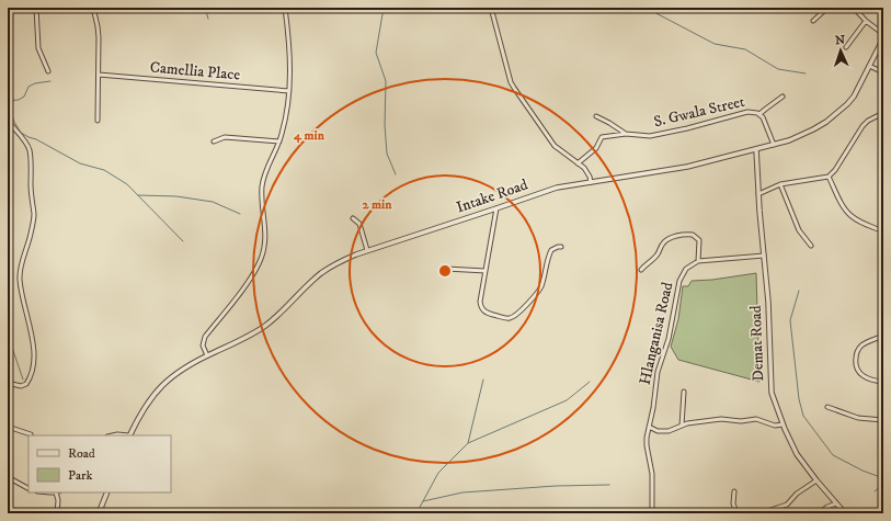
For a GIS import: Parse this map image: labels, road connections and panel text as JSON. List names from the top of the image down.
{
  "streets": {
    "street": [
      "Camellia Place",
      "S. Gwala Street",
      "Intake Road",
      "Hlanganisa Road",
      "Demat Road"
    ]
  },
  "crossings": [
    ["S. Gwala Street", "Intake Road"],
    ["Intake Road", "Demat Road"]
  ],
  "legend": ["Road", "Park"],
  "north": "top",
  "rings": ["4 min", "2 min"]
}
